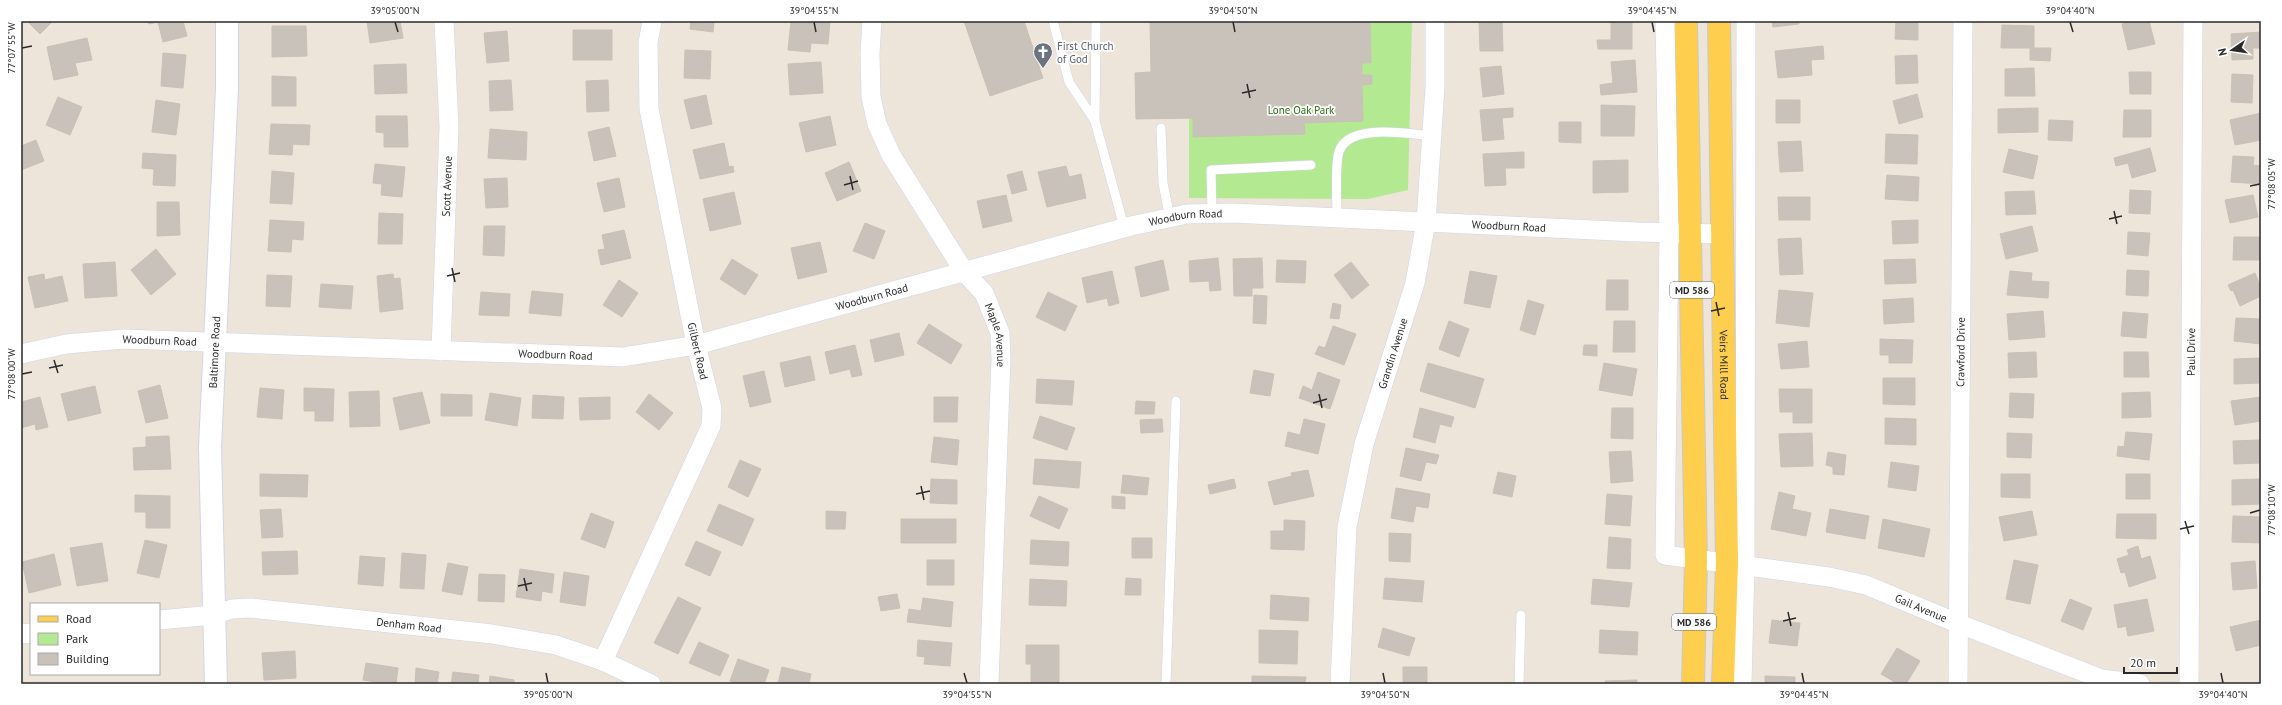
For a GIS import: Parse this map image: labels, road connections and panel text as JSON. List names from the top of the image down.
{
  "streets": {
    "main road": ["MD 586", "Veirs Mill Road"],
    "street": [
      "Scott Avenue",
      "Woodburn Road",
      "Maple Avenue",
      "Gilbert Road",
      "Baltimore Road",
      "Paul Drive",
      "Grandin Avenue",
      "Crawford Drive",
      "Gail Avenue",
      "Denham Road"
    ]
  },
  "crossings": [
    ["Scott Avenue", "Woodburn Road"],
    ["Woodburn Road", "MD 586"],
    ["Woodburn Road", "Maple Avenue"],
    ["Woodburn Road", "Gilbert Road"],
    ["Woodburn Road", "Baltimore Road"],
    ["Woodburn Road", "Grandin Avenue"],
    ["Woodburn Road", "Veirs Mill Road"],
    ["MD 586", "Gail Avenue"],
    ["Gilbert Road", "Denham Road"],
    ["Baltimore Road", "Denham Road"],
    ["Crawford Drive", "Gail Avenue"],
    ["Veirs Mill Road", "Gail Avenue"]
  ],
  "parks": ["Lone Oak Park"],
  "places": {
    "church": ["First Church of God"]
  },
  "legend": ["Road", "Park", "Building"],
  "scale_bar": "20 m",
  "north": "left",
  "coordinates": [
    "39°05'00\"N",
    "39°04'55\"N",
    "39°04'50\"N",
    "39°04'45\"N",
    "39°04'40\"N",
    "77°07'55\"W",
    "77°08'05\"W",
    "77°08'00\"W",
    "77°08'10\"W"
  ]
}
